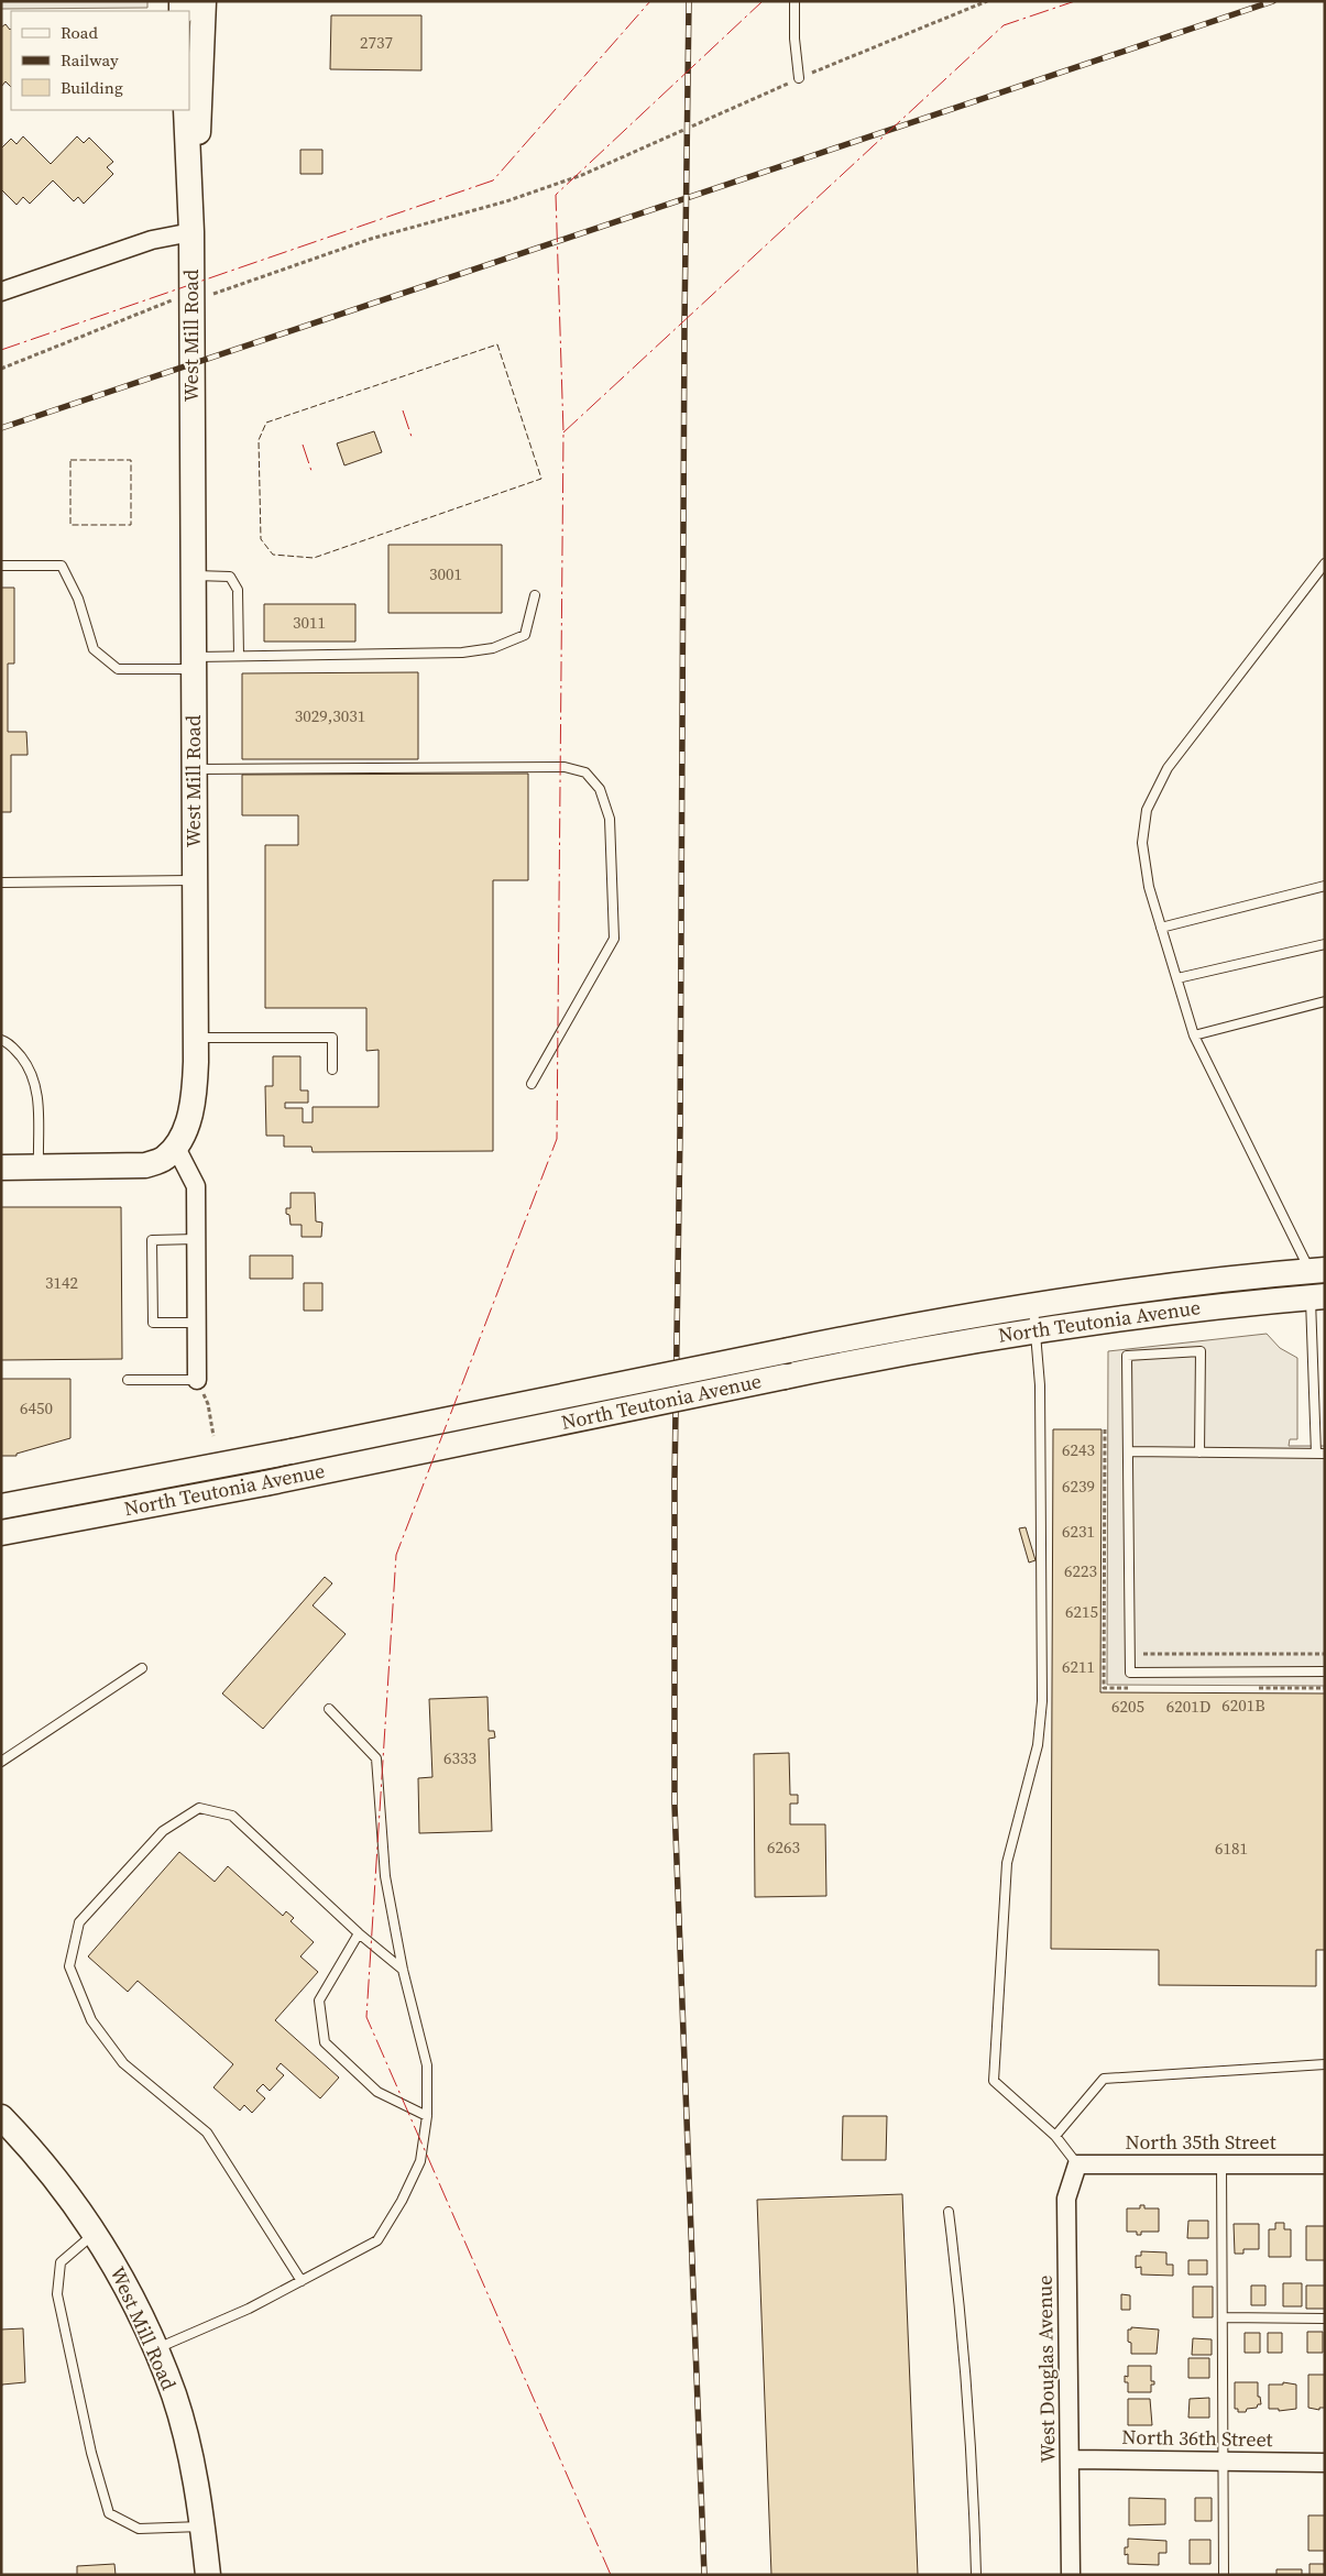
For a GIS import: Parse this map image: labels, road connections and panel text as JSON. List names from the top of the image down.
{
  "streets": {
    "main road": ["West Mill Road", "North Teutonia Avenue"],
    "street": ["North 35th Street", "West Douglas Avenue", "North 36th Street"]
  },
  "crossings": [
    ["North 35th Street", "West Douglas Avenue"],
    ["West Douglas Avenue", "North 36th Street"]
  ],
  "house_numbers": [
    "2737",
    "3001",
    "3011",
    "3029,3031",
    "3142",
    "6450",
    "6243",
    "6239",
    "6231",
    "6223",
    "6215",
    "6211",
    "6201B",
    "6205",
    "6201D",
    "6333",
    "6263",
    "6181"
  ],
  "legend": ["Road", "Railway", "Building"]
}
